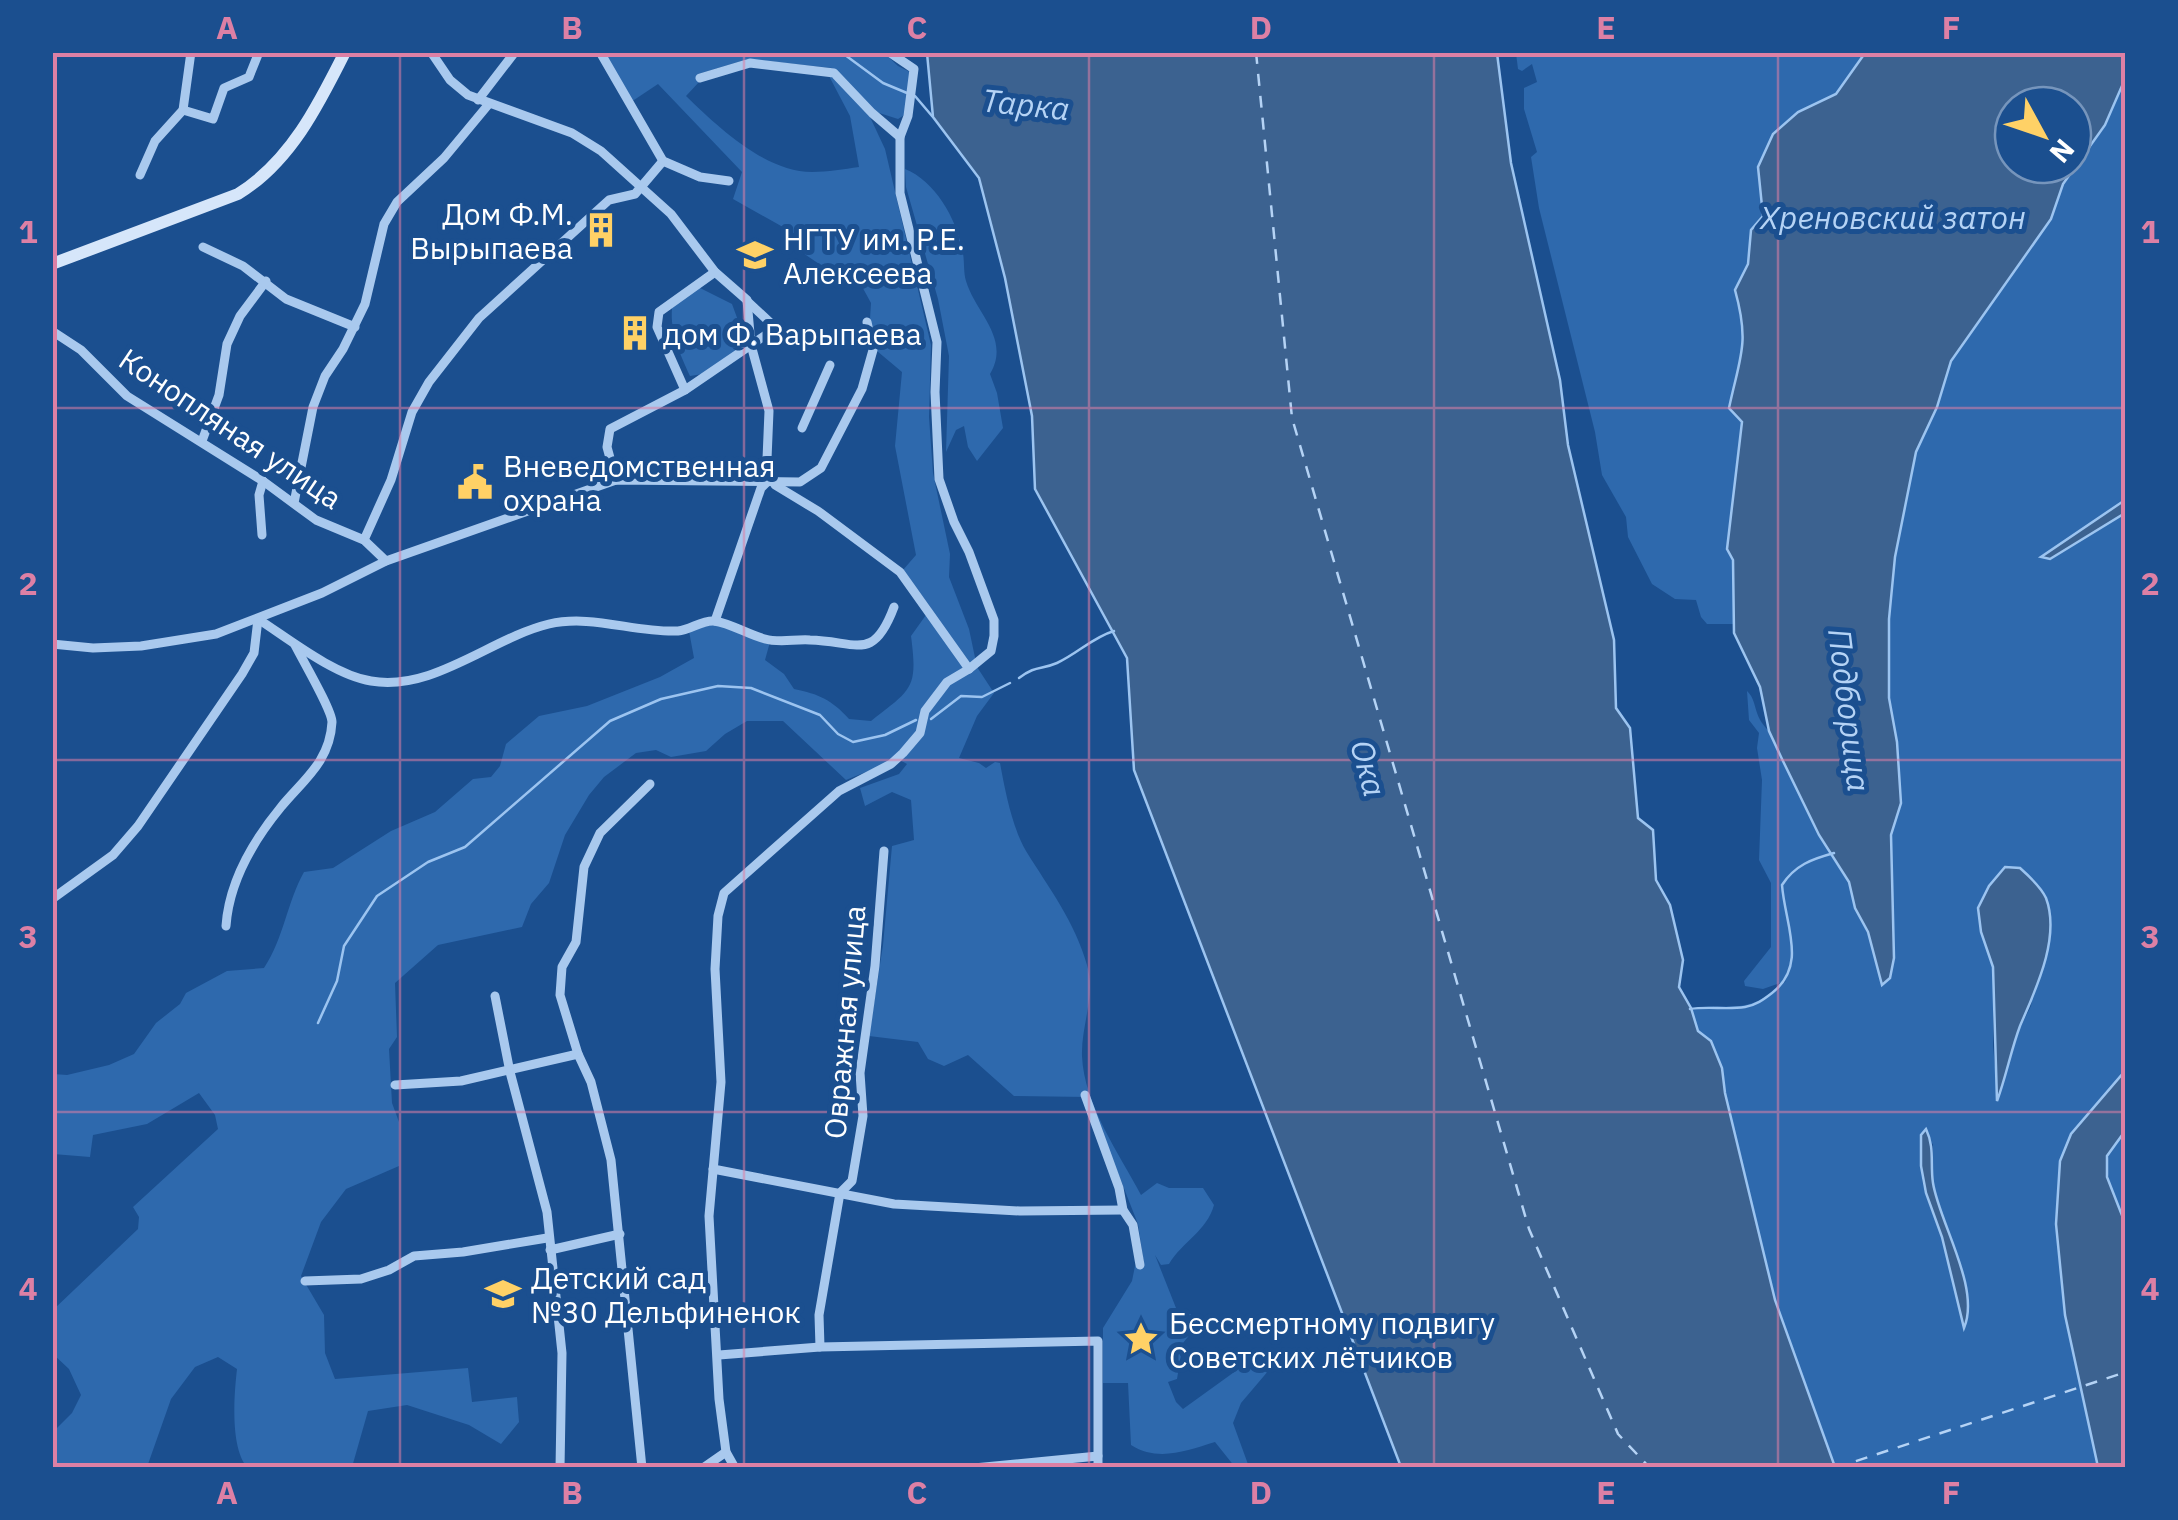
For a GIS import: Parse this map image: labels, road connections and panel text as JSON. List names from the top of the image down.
{
  "streets": {
    "street": ["Конопляная улица", "Овражная улица"]
  },
  "water": [
    "Тарка",
    "Хреновский затон",
    "Подборица",
    "Ока"
  ],
  "places": {
    "building": ["Дом Ф.М. Вырыпаева", "дом Ф. Варыпаева"],
    "school or university": ["НГТУ им. Р.Е. Алексеева", "Детский сад №30 Дельфиненок"],
    "public building": ["Вневедомственная охрана"],
    "place": ["Бессмертному подвигу Советских лётчиков"]
  },
  "north": "bottom right",
  "grid": {
    "columns": [
      "A",
      "B",
      "C",
      "D",
      "E",
      "F"
    ],
    "rows": [
      "1",
      "2",
      "3",
      "4"
    ]
  }
}
